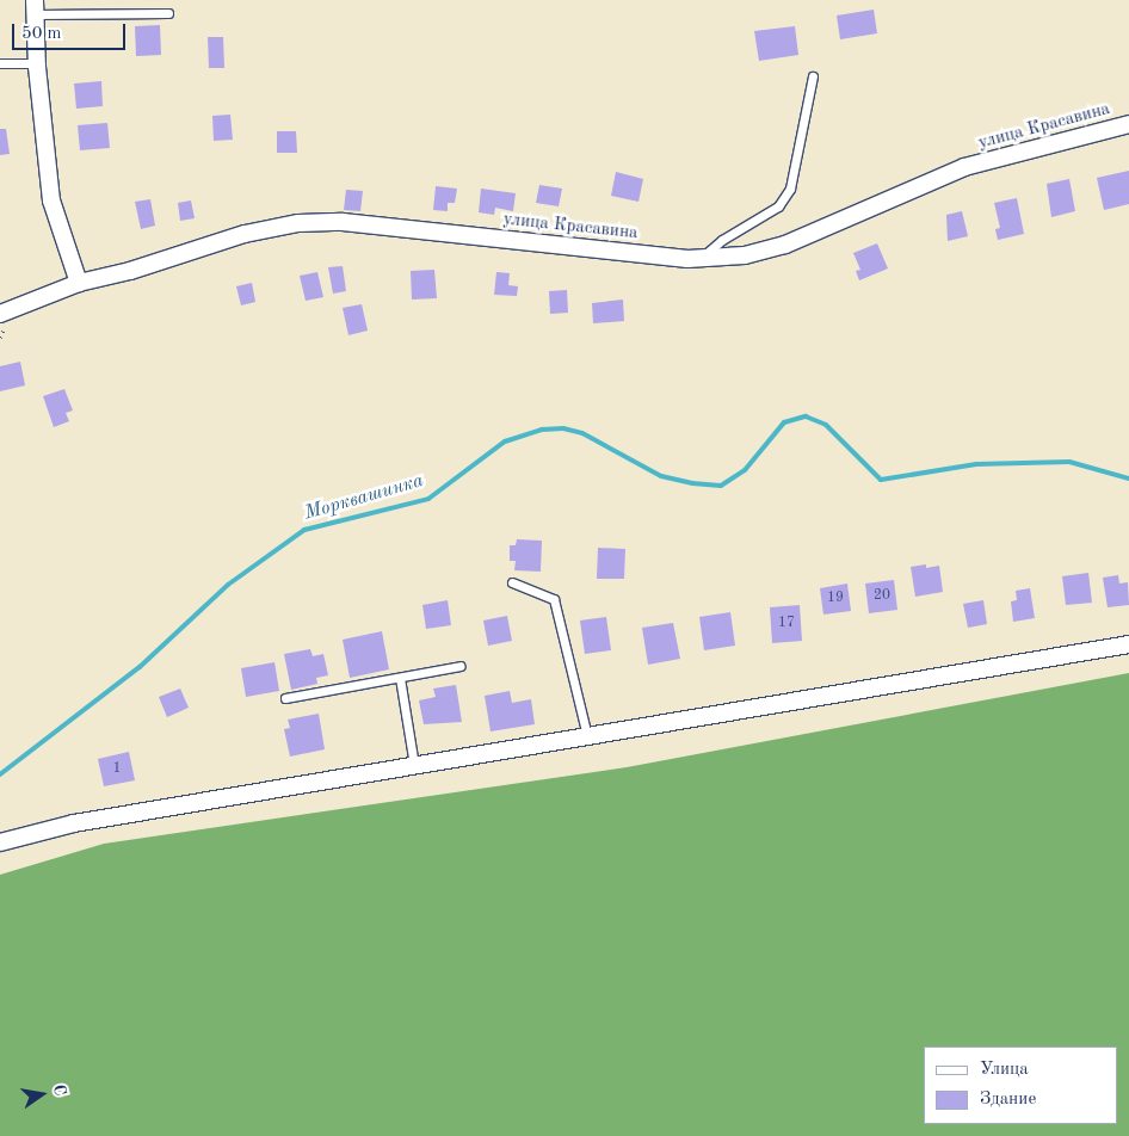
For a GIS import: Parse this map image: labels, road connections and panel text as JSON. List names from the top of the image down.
{
  "streets": {
    "street": ["улица Красавина"]
  },
  "water": ["Морквашинка"],
  "house_numbers": [
    "20",
    "19",
    "17",
    "1"
  ],
  "legend": ["Улица", "Здание"],
  "scale_bar": "50 m",
  "north": "right"
}
